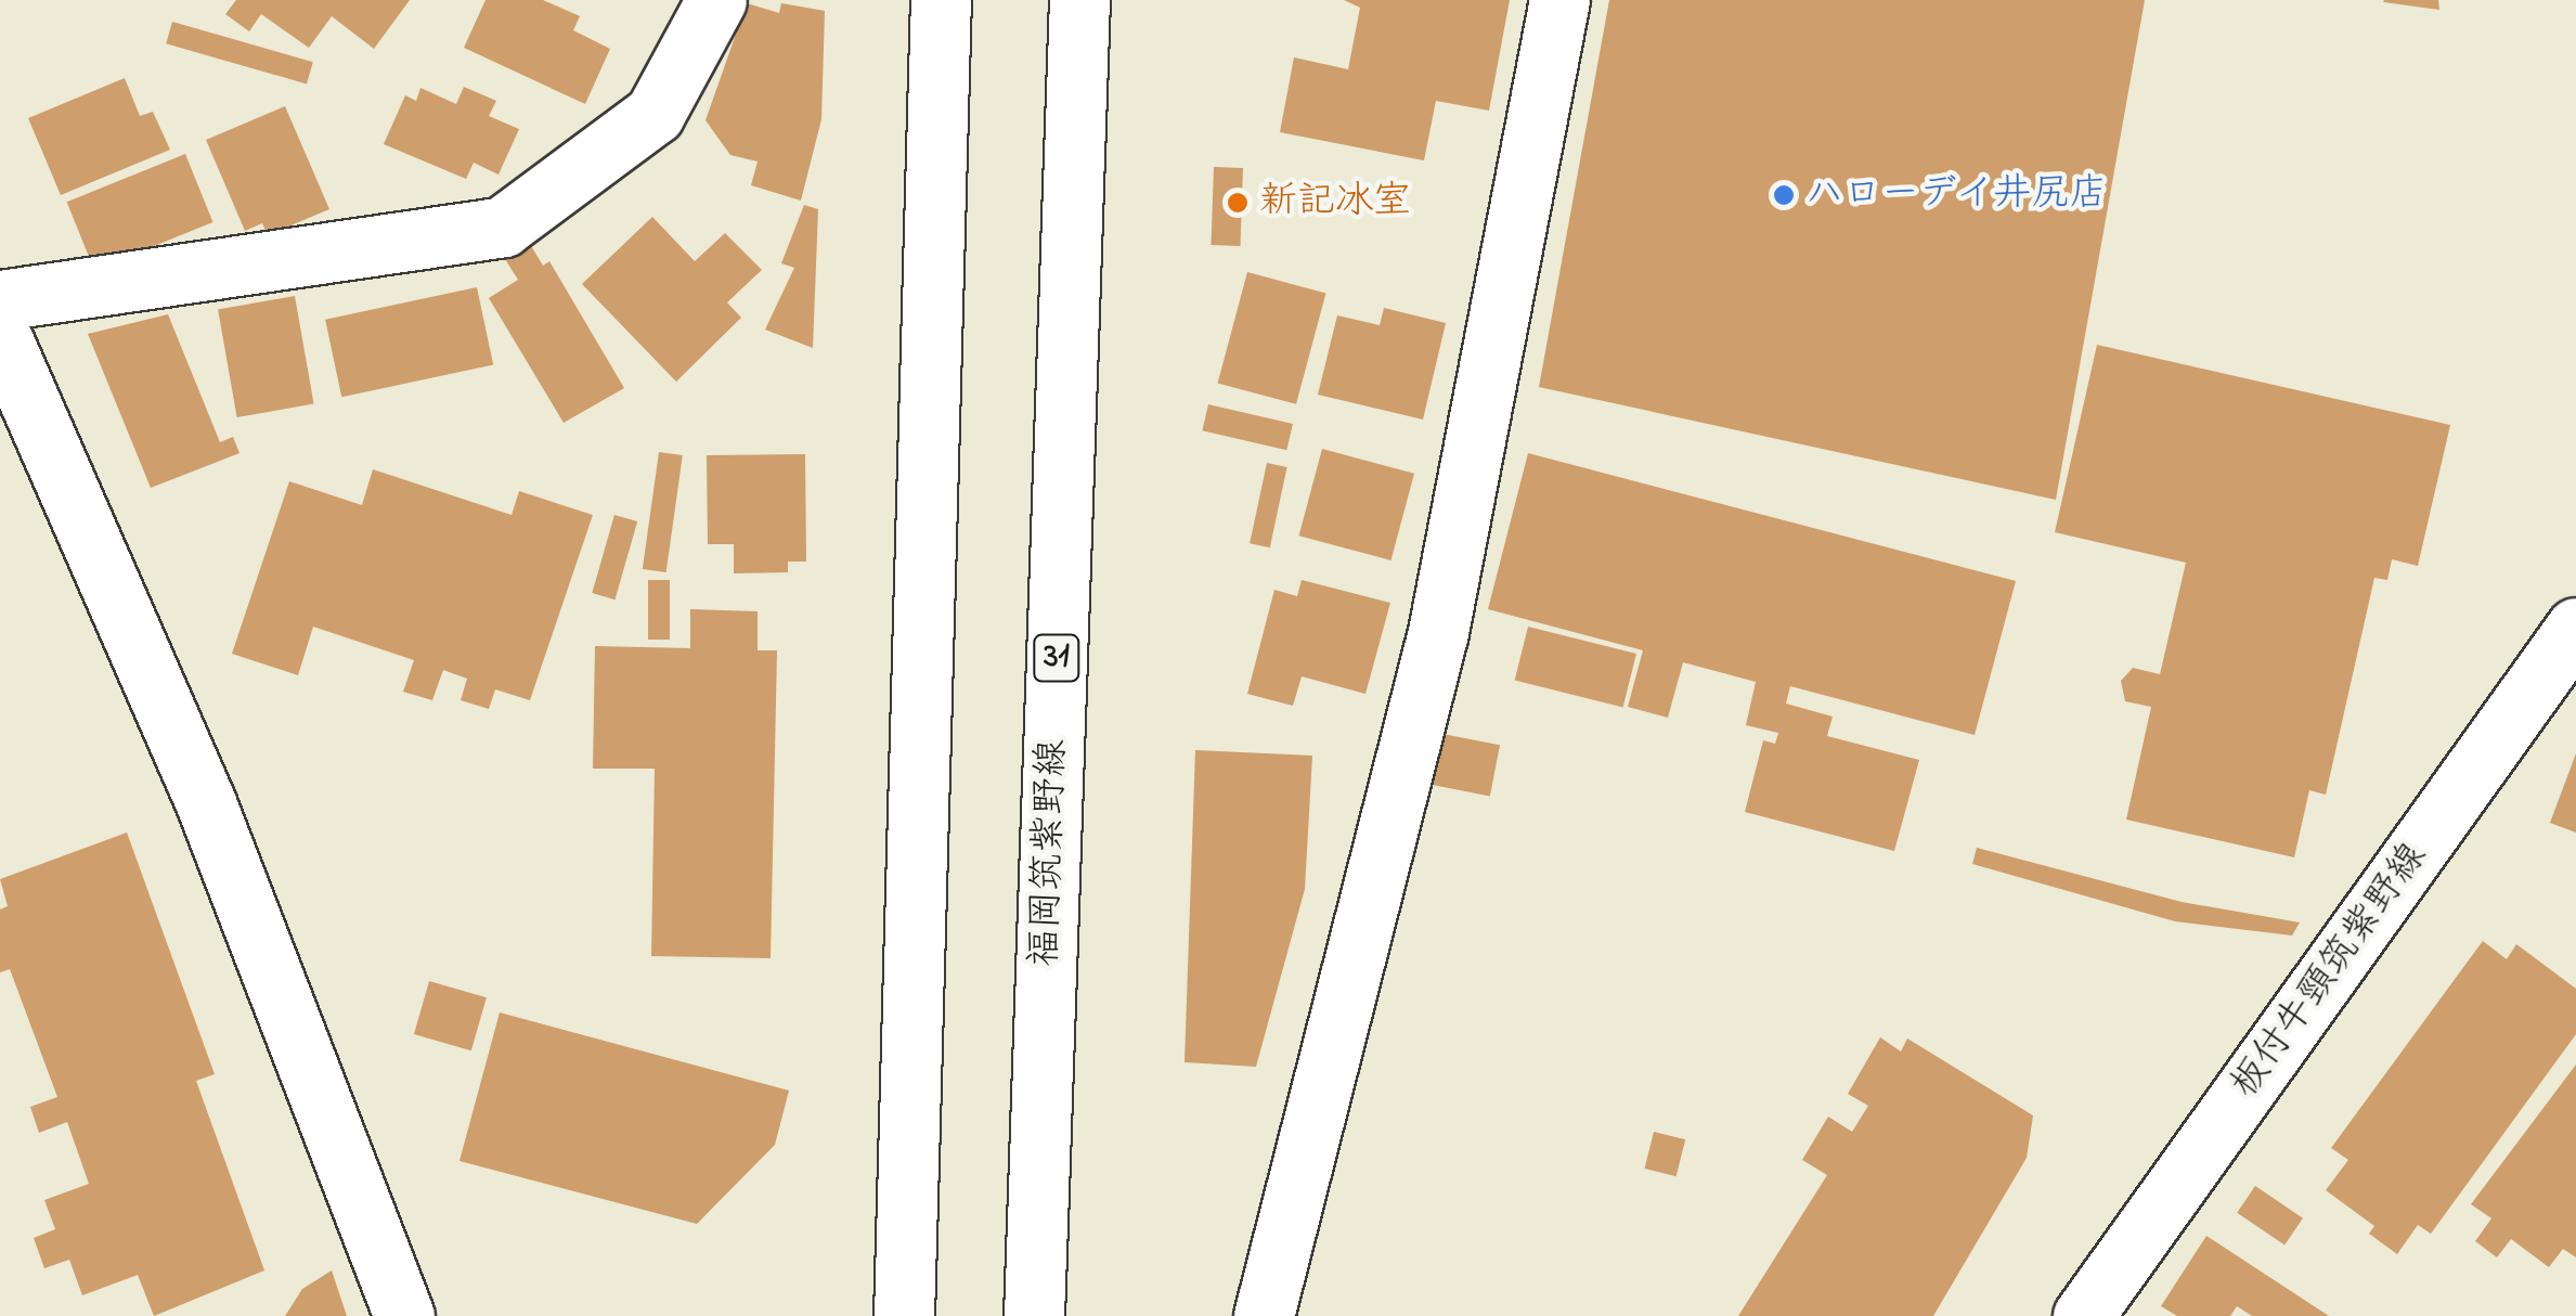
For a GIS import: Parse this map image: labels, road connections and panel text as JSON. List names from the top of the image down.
{
  "streets": {
    "main road": ["31", "福岡筑紫野線", "板付牛頸筑紫野線"]
  },
  "places": ["ハローデイ井尻店", "新記冰室"]
}
